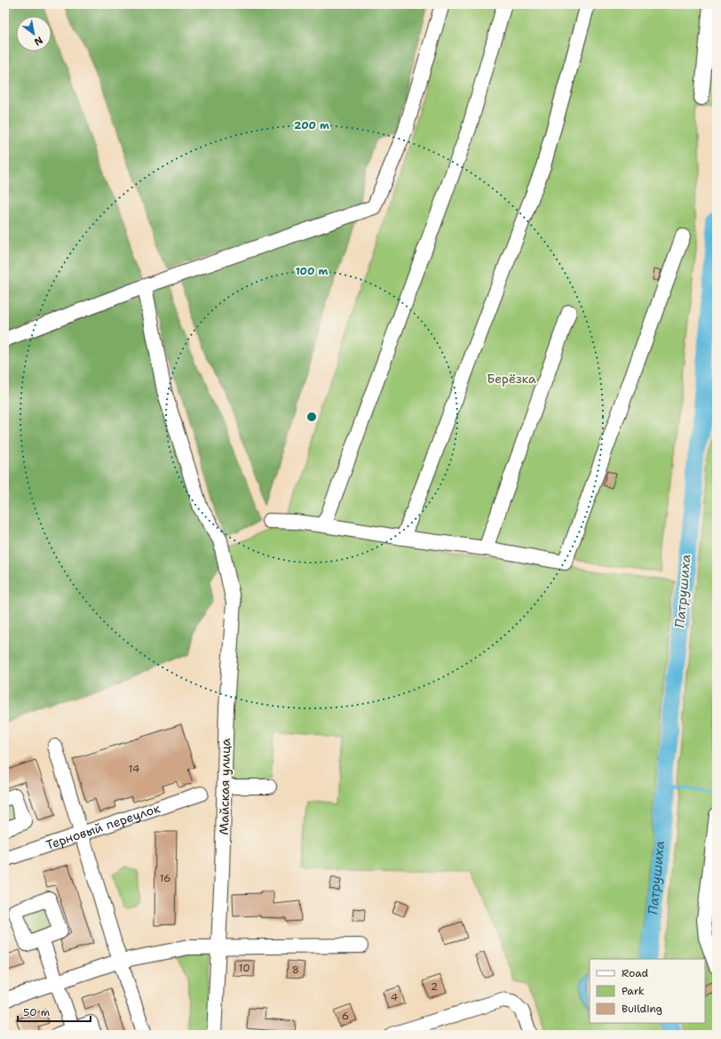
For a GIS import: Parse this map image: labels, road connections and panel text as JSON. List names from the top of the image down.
{
  "streets": {
    "street": ["Майская улица", "Терновый переулок"]
  },
  "water": ["Патрушиха"],
  "parks": ["Берёзка"],
  "house_numbers": [
    "14",
    "16",
    "10",
    "8",
    "2",
    "4",
    "6"
  ],
  "legend": ["Road", "Park", "Building"],
  "scale_bar": "50 m",
  "north": "bottom right",
  "rings": ["200 m", "100 m"]
}
